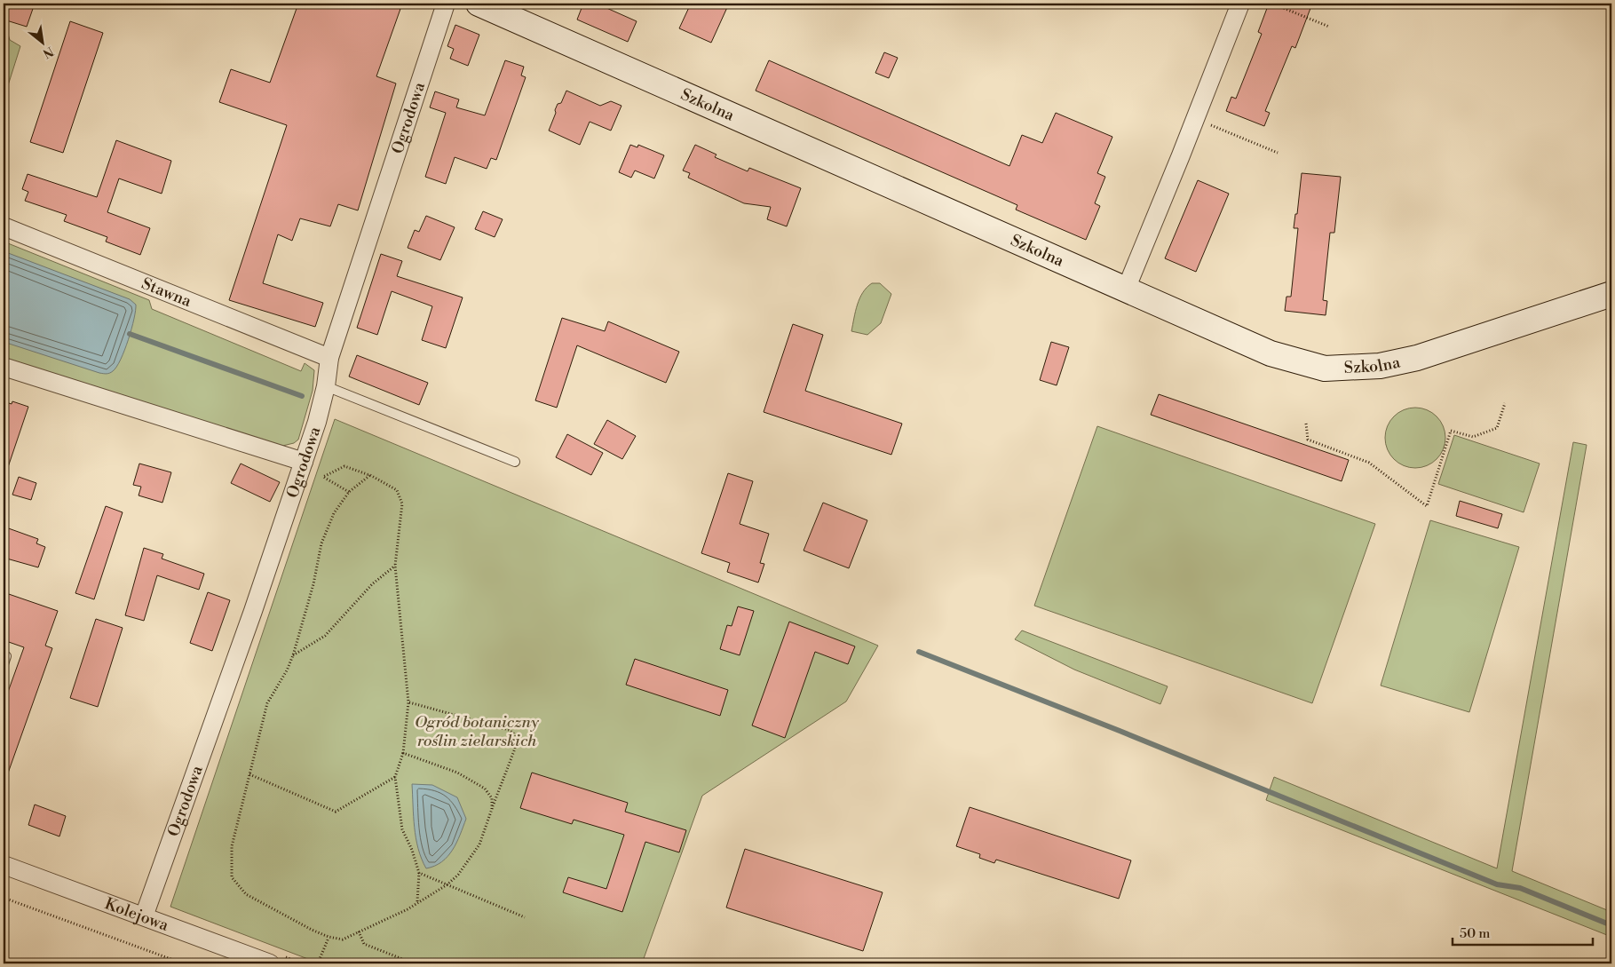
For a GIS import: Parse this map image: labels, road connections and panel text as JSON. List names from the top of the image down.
{
  "streets": {
    "street": [
      "Szkolna",
      "Ogrodowa",
      "Stawna",
      "Kolejowa"
    ]
  },
  "crossings": [
    ["Ogrodowa", "Stawna"],
    ["Ogrodowa", "Kolejowa"]
  ],
  "parks": ["Ogród botaniczny roślin zielarskich"],
  "scale_bar": "50 m",
  "north": "bottom right"
}
